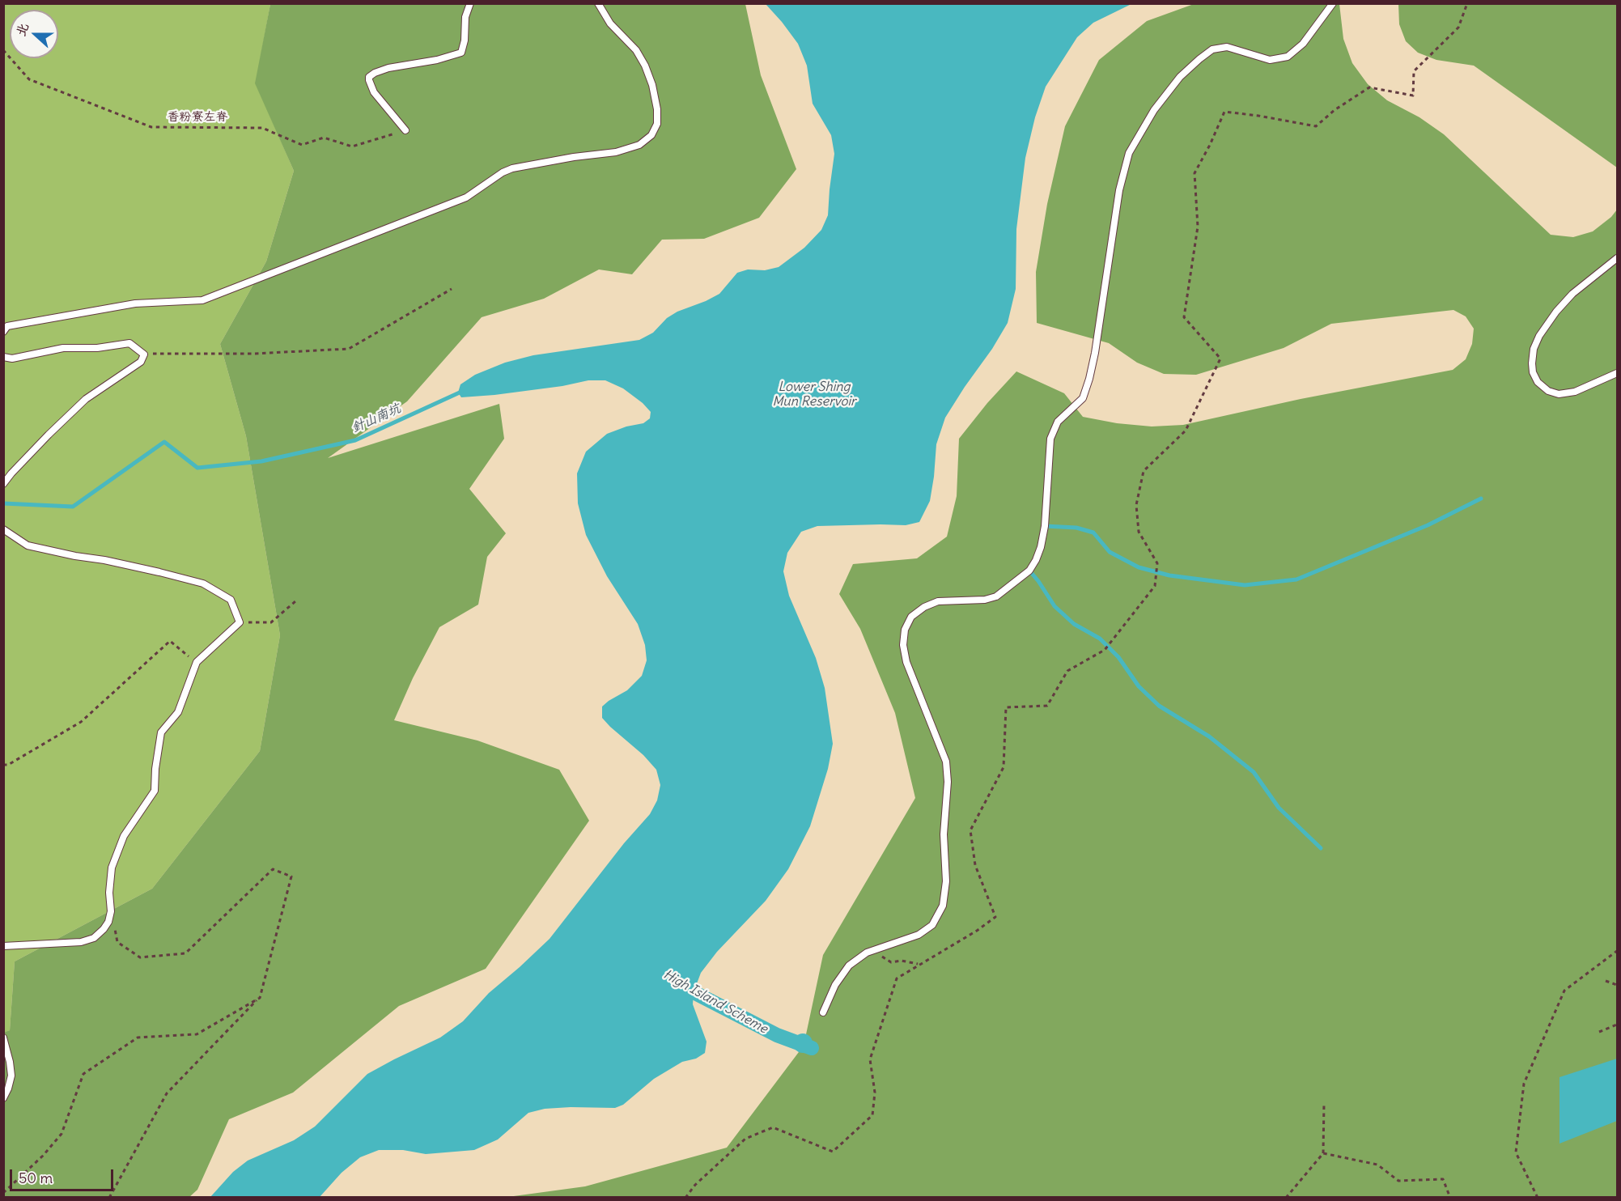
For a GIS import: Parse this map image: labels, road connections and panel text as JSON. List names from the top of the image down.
{
  "streets": {
    "path": ["香粉寮左脊"]
  },
  "water": ["Lower Shing Mun Reservoir", "針山南坑", "High Island Scheme"],
  "scale_bar": "50 m",
  "north": "left"
}
